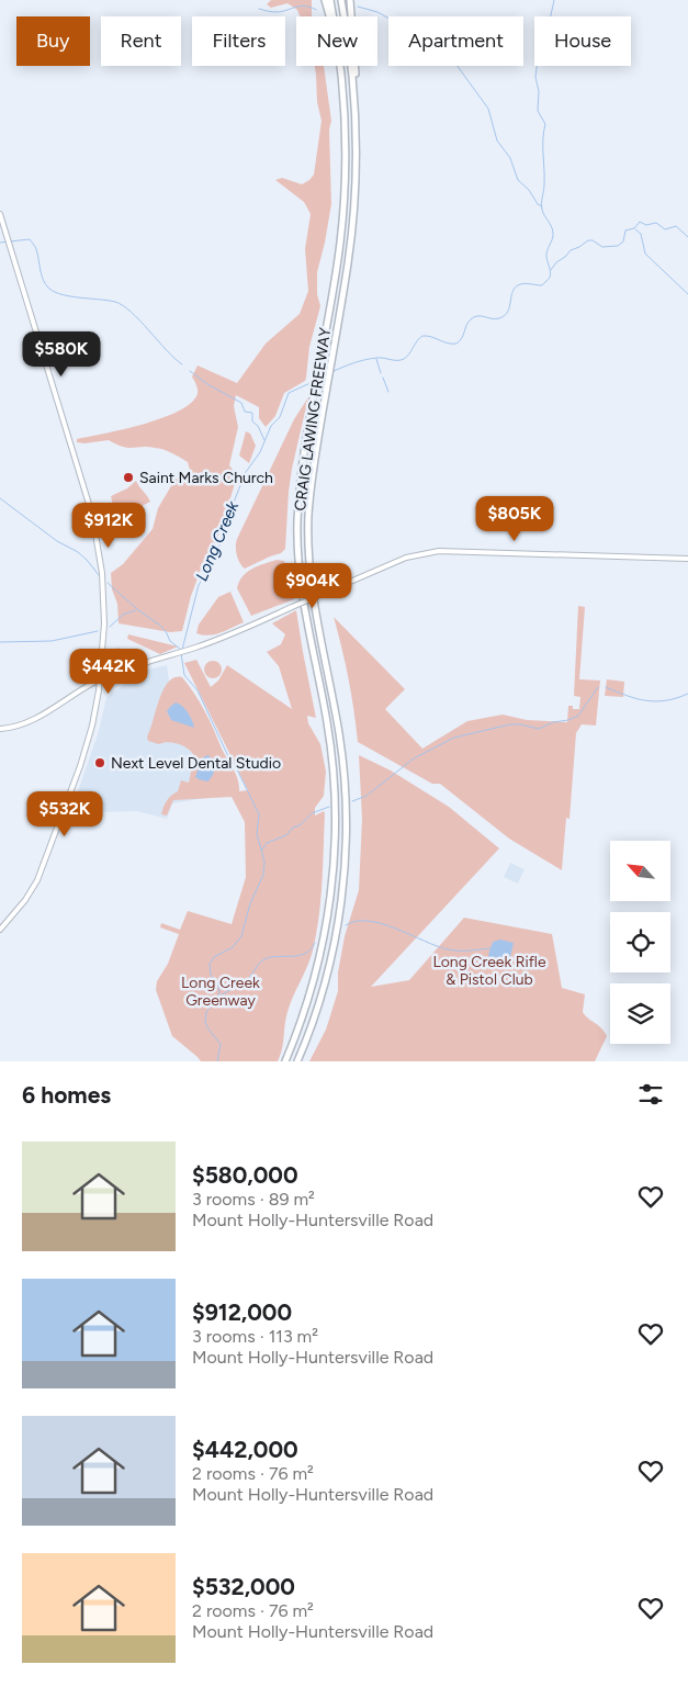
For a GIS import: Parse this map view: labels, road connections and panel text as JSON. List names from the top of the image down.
{
  "streets": {
    "highway": ["CRAIG LAWING FREEWAY"]
  },
  "water": ["Long Creek"],
  "parks": ["Long Creek Rifle & Pistol Club", "Long Creek Greenway"],
  "places": ["Saint Marks Church", "Next Level Dental Studio"],
  "north": "top left",
  "page": {
    "chip": [
      "Buy",
      "Rent",
      "Filters",
      "New",
      "Apartment",
      "House"
    ],
    "price": [
      "$580K",
      "$805K",
      "$912K",
      "$904K",
      "$442K",
      "$532K"
    ],
    "heading": "6 homes",
    "list": [
      {
        "name": "$580,000",
        "note": "3 rooms · 89 m² · Mount Holly-Huntersville Road"
      },
      {
        "name": "$912,000",
        "note": "3 rooms · 113 m² · Mount Holly-Huntersville Road"
      },
      {
        "name": "$442,000",
        "note": "2 rooms · 76 m² · Mount Holly-Huntersville Road"
      },
      {
        "name": "$532,000",
        "note": "2 rooms · 76 m² · Mount Holly-Huntersville Road"
      }
    ]
  }
}
